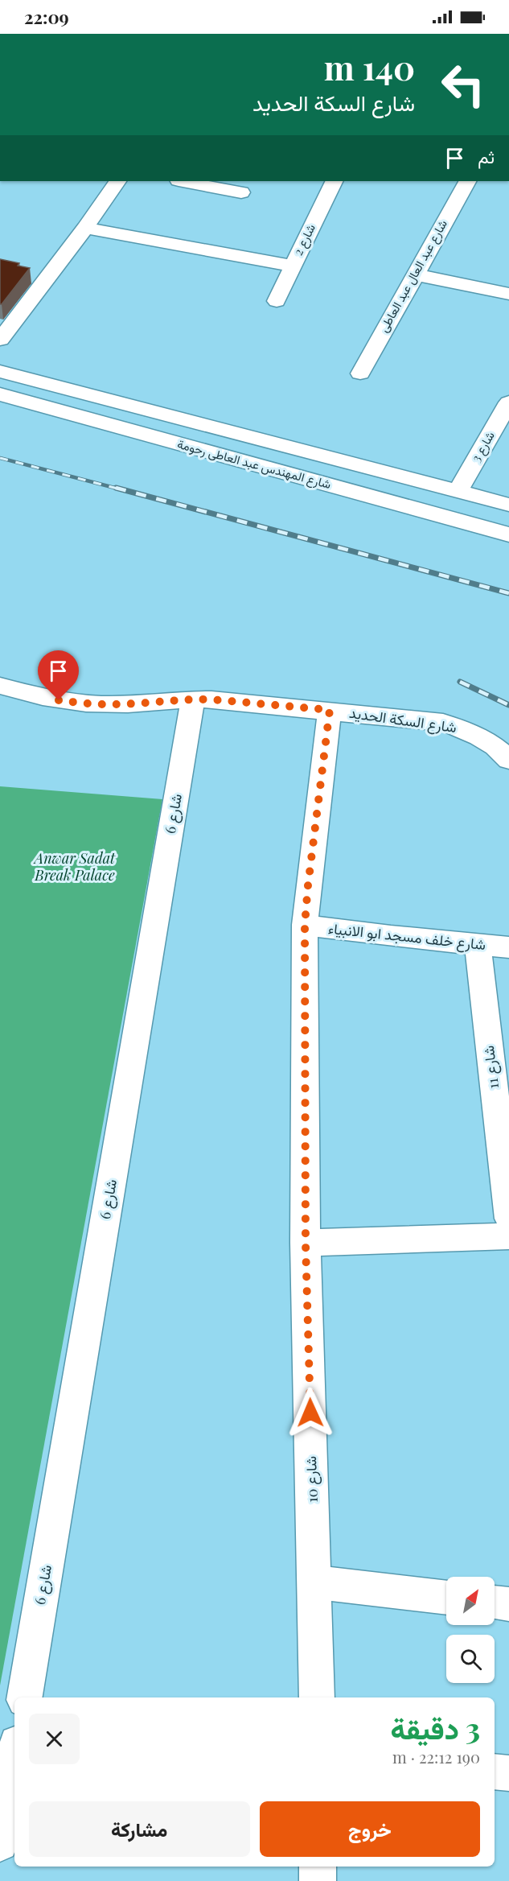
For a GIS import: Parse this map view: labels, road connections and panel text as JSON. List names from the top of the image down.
{
  "streets": {
    "street": [
      "شارع 2",
      "شارع عبد العال عبد العاطى",
      "شارع 3",
      "شارع المهندس عبد العاطى رحومة",
      "شارع السكة الحديد",
      "شارع 6",
      "شارع خلف مسجد ابو الانبياء",
      "شارع 11",
      "شارع 10"
    ]
  },
  "crossings": [
    ["شارع 3", "شارع المهندس عبد العاطى رحومة"],
    ["شارع السكة الحديد", "شارع 6"],
    ["شارع السكة الحديد", "شارع 10"],
    ["شارع خلف مسجد ابو الانبياء", "شارع 11"],
    ["شارع خلف مسجد ابو الانبياء", "شارع 10"]
  ],
  "parks": ["Anwar Sadat Break Palace"],
  "north": "top right",
  "page": {
    "status": "22:09",
    "turn": ["140 m", "شارع السكة الحديد"],
    "then": "ثم",
    "heading": ["3 دقيقة", "190 m · 22:12"],
    "buttons": ["خروج", "مشاركة"]
  }
}
